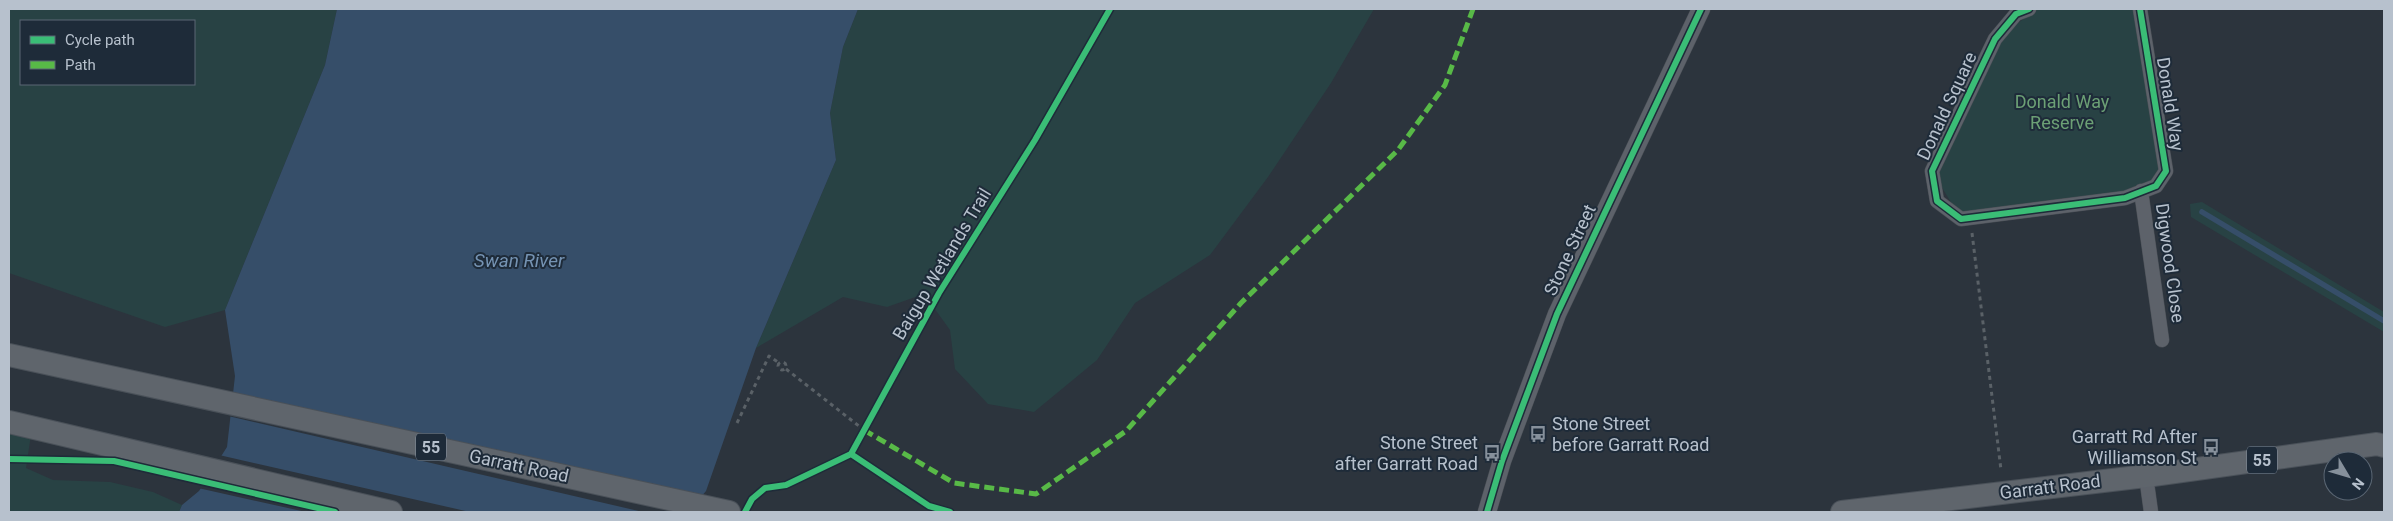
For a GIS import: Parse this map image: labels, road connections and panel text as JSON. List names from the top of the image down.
{
  "streets": {
    "main road": ["55", "Garratt Road"],
    "street": [
      "Donald Way",
      "Donald Square",
      "Stone Street",
      "Digwood Close"
    ],
    "cycle path": ["Baigup Wetlands Trail"]
  },
  "crossings": [
    ["Donald Way", "Donald Square"],
    ["Donald Way", "Digwood Close"],
    ["Donald Square", "Digwood Close"]
  ],
  "water": ["Swan River"],
  "parks": ["Donald Way Reserve"],
  "places": {
    "bus stop": ["Stone Street before Garratt Road", "Garratt Rd After Williamson St", "Stone Street after Garratt Road"]
  },
  "legend": ["Cycle path", "Path"],
  "north": "bottom right"
}
